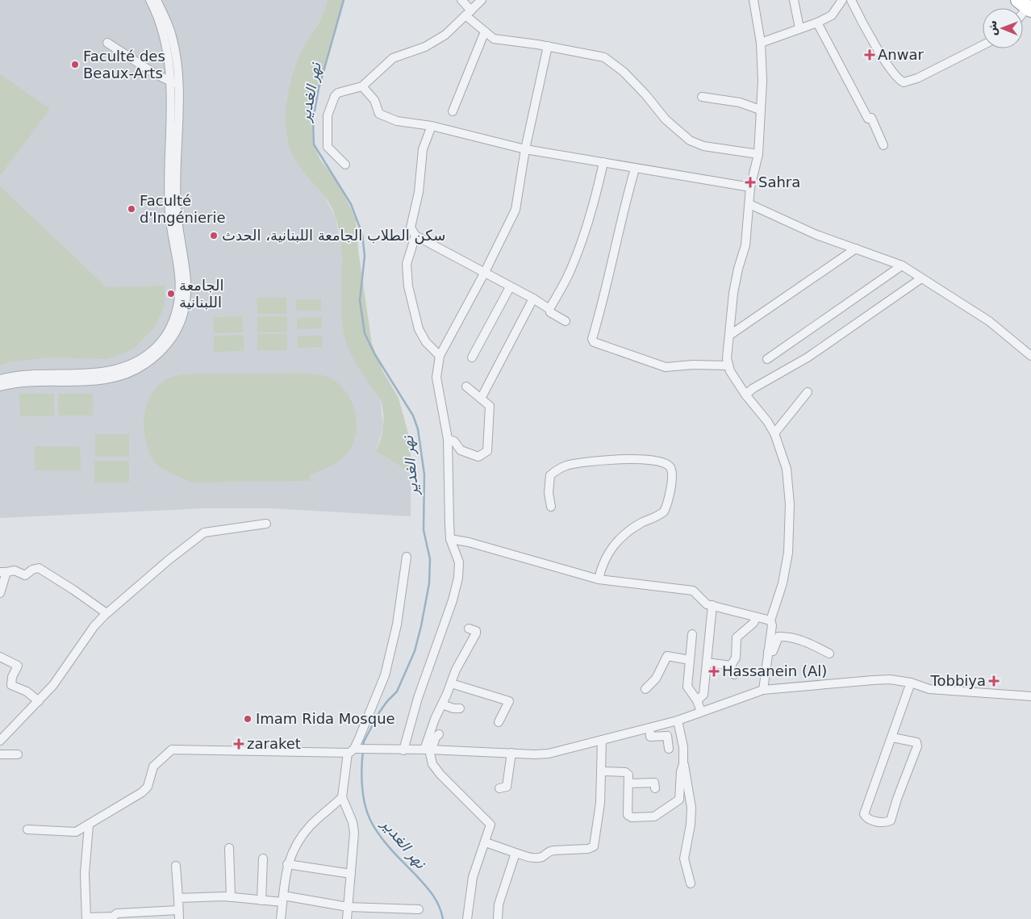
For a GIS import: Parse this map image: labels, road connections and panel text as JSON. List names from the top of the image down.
{
  "water": ["نهر الغدير"],
  "places": {
    "health": [
      "Anwar",
      "Sahra",
      "Hassanein (Al)",
      "Tobbiya",
      "zaraket"
    ],
    "other": [
      "Faculté des Beaux-Arts",
      "Faculté d'Ingénierie",
      "سكن الطلاب الجامعة اللبنانية، الحدث",
      "الجامعة اللبنانية",
      "Imam Rida Mosque"
    ]
  },
  "north": "left"
}
